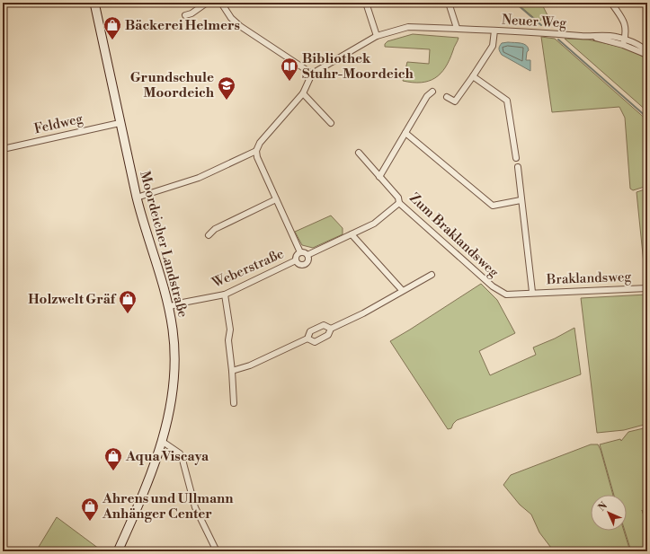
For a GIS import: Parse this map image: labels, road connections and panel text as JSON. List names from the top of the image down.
{
  "streets": {
    "main road": ["Moordeicher Landstraße"],
    "street": [
      "Neuer Weg",
      "Feldweg",
      "Zum Braklandsweg",
      "Weberstraße",
      "Braklandsweg"
    ]
  },
  "crossings": [
    ["Feldweg", "Moordeicher Landstraße"],
    ["Zum Braklandsweg", "Braklandsweg"],
    ["Moordeicher Landstraße", "Weberstraße"]
  ],
  "places": {
    "shop": [
      "Bäckerei Helmers",
      "Holzwelt Gräf",
      "Aqua Viscaya",
      "Ahrens und Ullmann Anhänger Center"
    ],
    "library": ["Bibliothek Stuhr-Moordeich"],
    "school or university": ["Grundschule Moordeich"]
  },
  "north": "top left"
}
